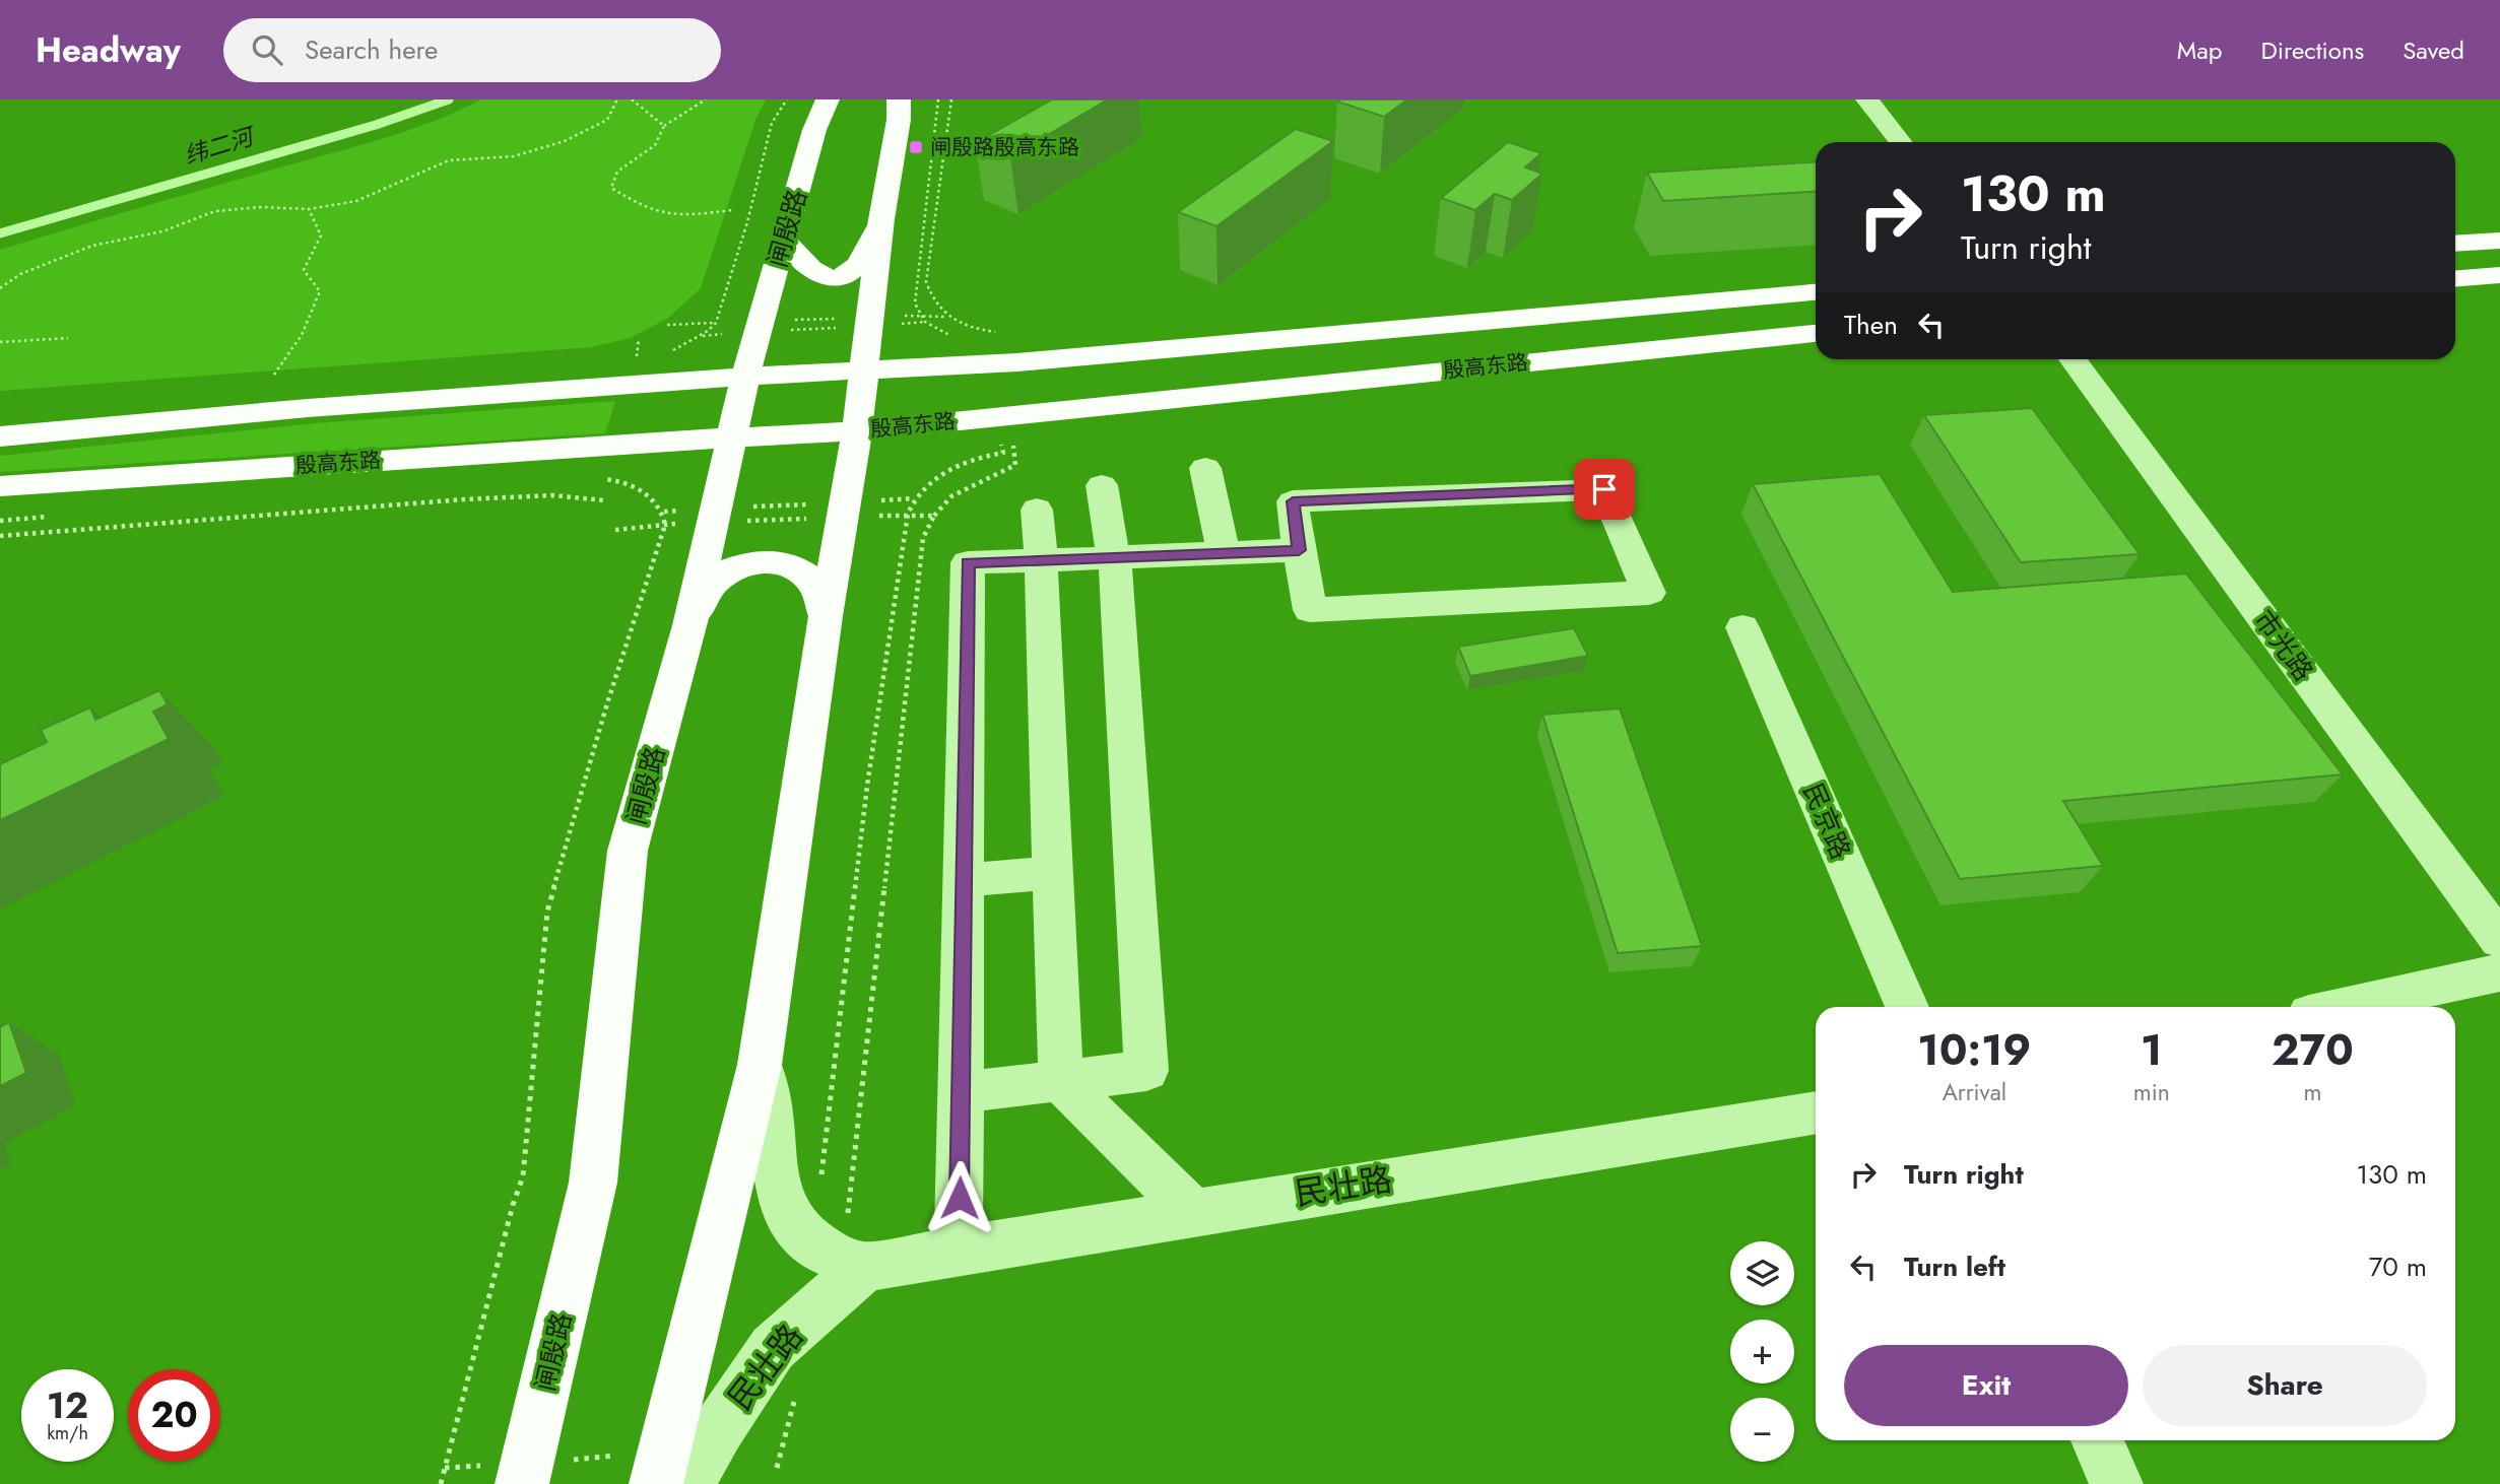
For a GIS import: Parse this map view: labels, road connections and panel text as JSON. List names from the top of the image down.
{
  "streets": {
    "main road": ["闸殷路", "殷高东路"],
    "street": ["市光路", "民京路", "民壮路"]
  },
  "crossings": [
    ["闸殷路", "殷高东路"]
  ],
  "water": ["纬二河"],
  "places": {
    "transit": ["闸殷路殷高东路"]
  },
  "page": {
    "header": "Headway",
    "search": "Search here",
    "nav": ["Map", "Directions", "Saved"],
    "turn": ["130 m", "Turn right"],
    "then": "Then",
    "eta": [
      "10:19",
      "Arrival",
      "1",
      "min",
      "270",
      "m"
    ],
    "list": [
      {
        "name": "Turn right",
        "value": "130 m"
      },
      {
        "name": "Turn left",
        "value": "70 m"
      }
    ],
    "map_buttons": ["+", "−"],
    "buttons": ["Exit", "Share"],
    "speed": "12 km/h",
    "limit": "20"
  }
}
